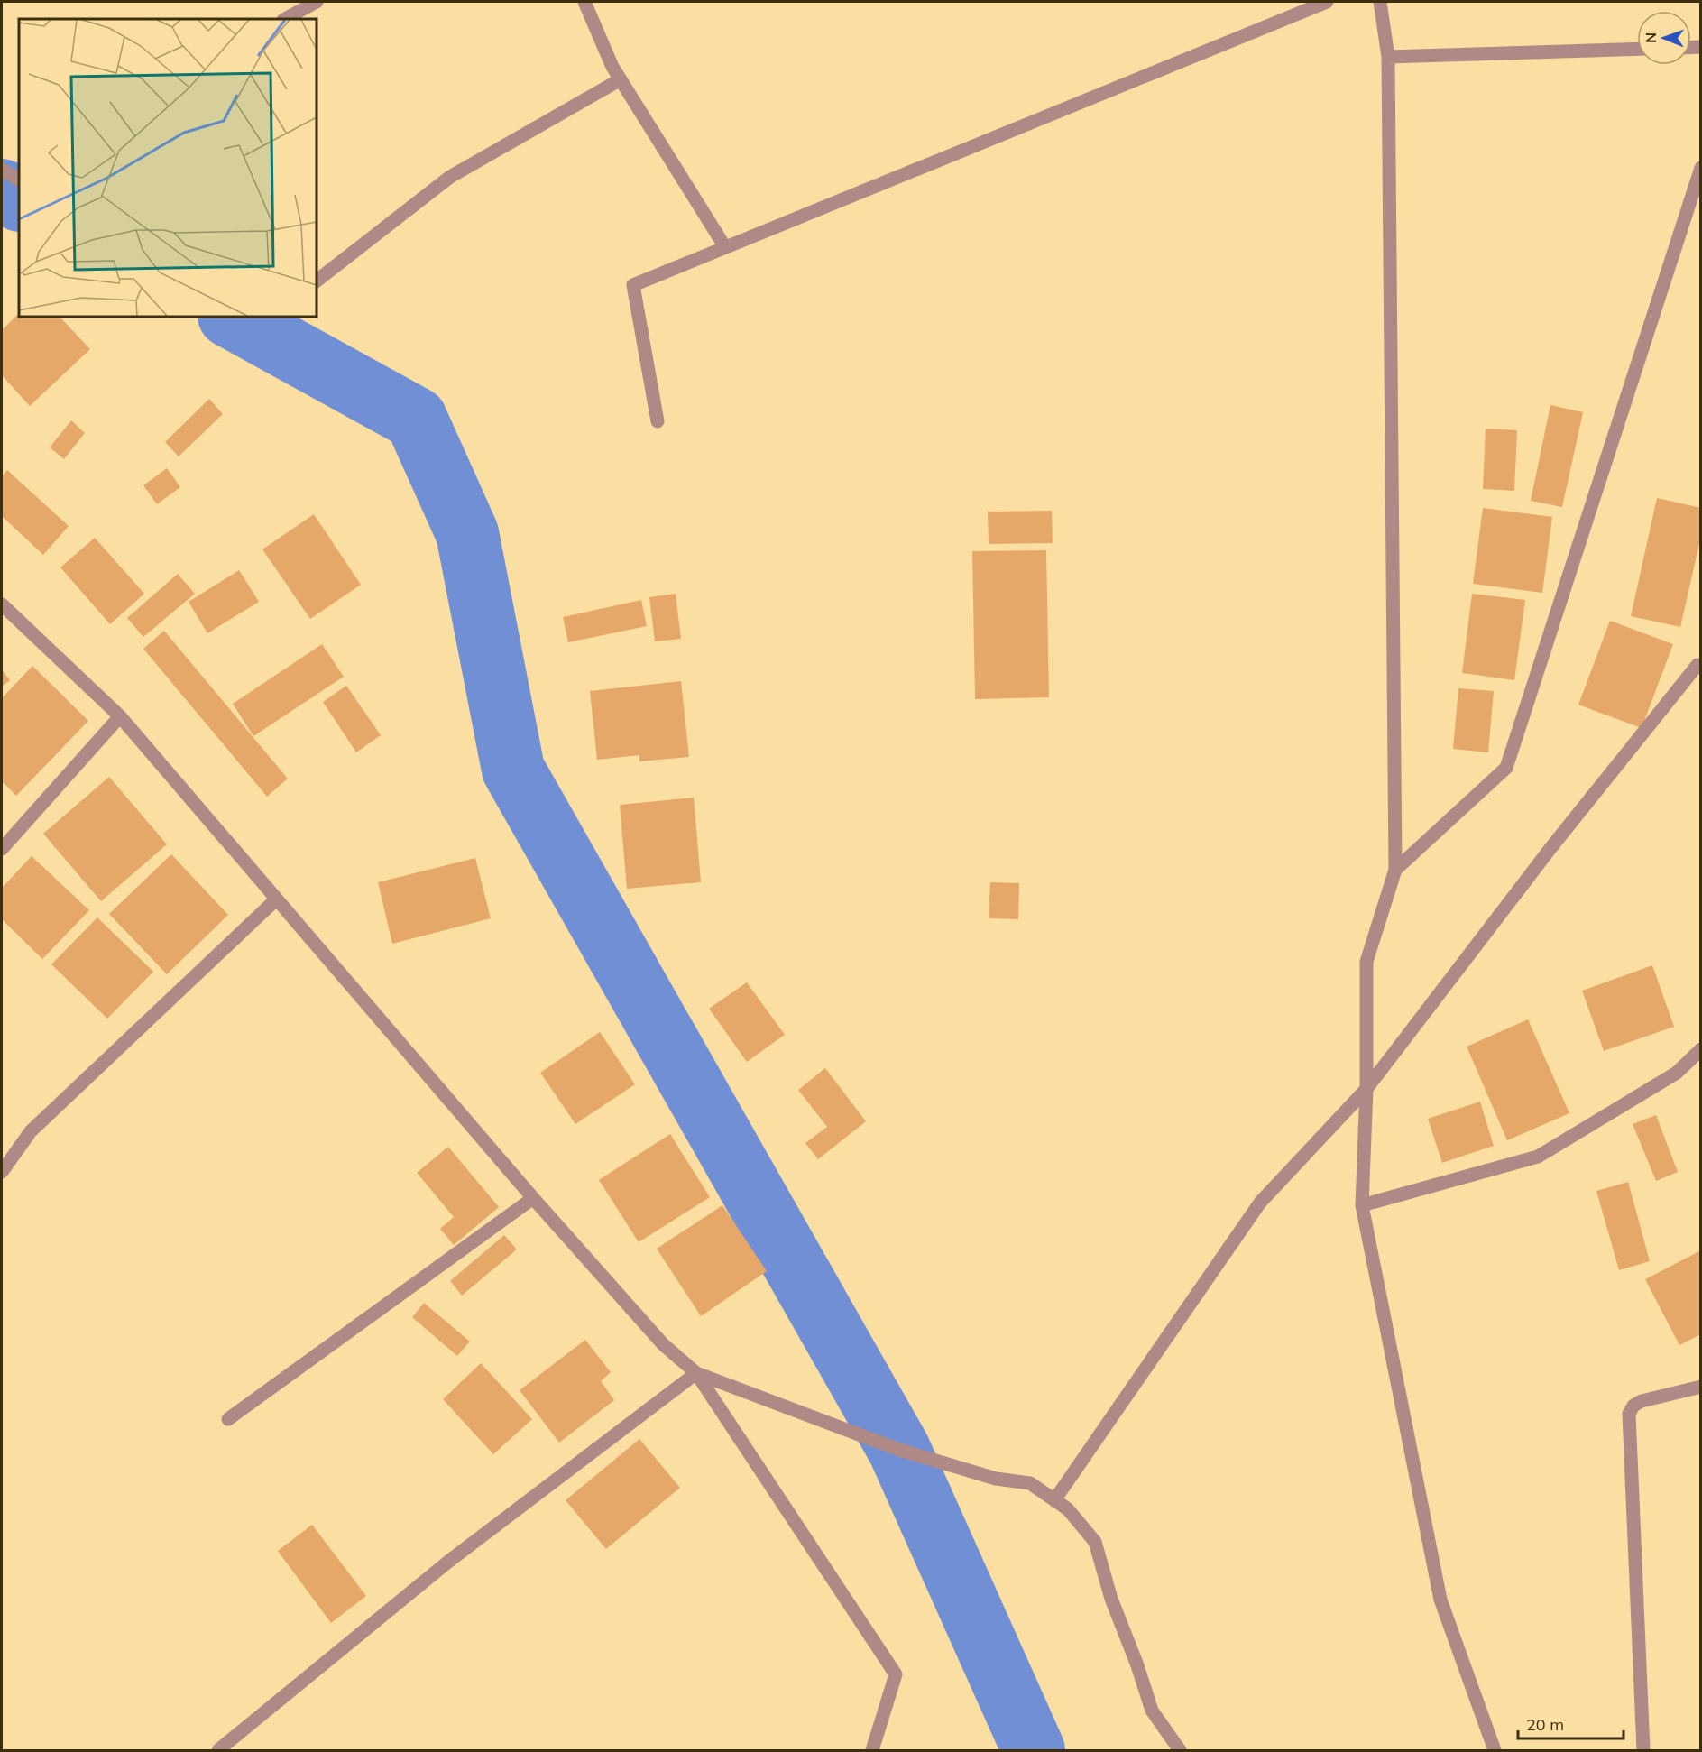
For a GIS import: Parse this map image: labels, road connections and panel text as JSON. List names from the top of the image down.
{
  "scale_bar": "20 m",
  "north": "left"
}
